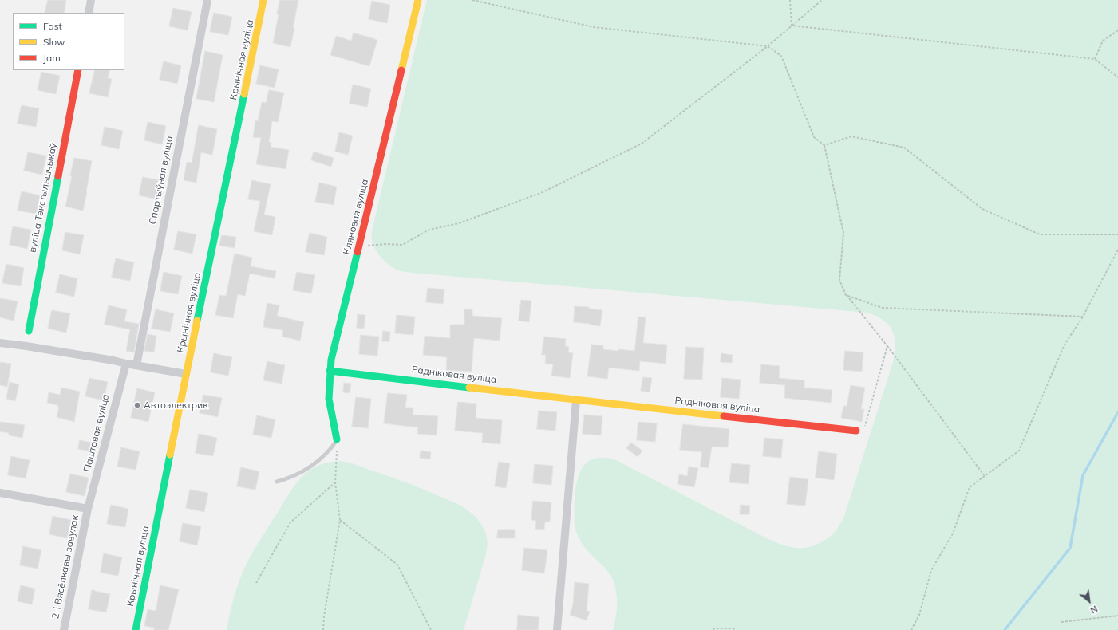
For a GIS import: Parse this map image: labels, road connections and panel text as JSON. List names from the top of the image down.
{
  "streets": {
    "street": [
      "Крынічная вуліца",
      "Спартыўная вуліца",
      "вуліца Тэкстыльшчыкаў",
      "Кляновая вуліца",
      "Радніковая вуліца",
      "Паштовая вуліца",
      "2-і Вясёлкавы завулак"
    ]
  },
  "crossings": [
    ["Кляновая вуліца", "Радніковая вуліца"],
    ["Паштовая вуліца", "2-і Вясёлкавы завулак"]
  ],
  "places": ["Автоэлектрик"],
  "legend": ["Fast", "Slow", "Jam"],
  "north": "bottom right"
}
